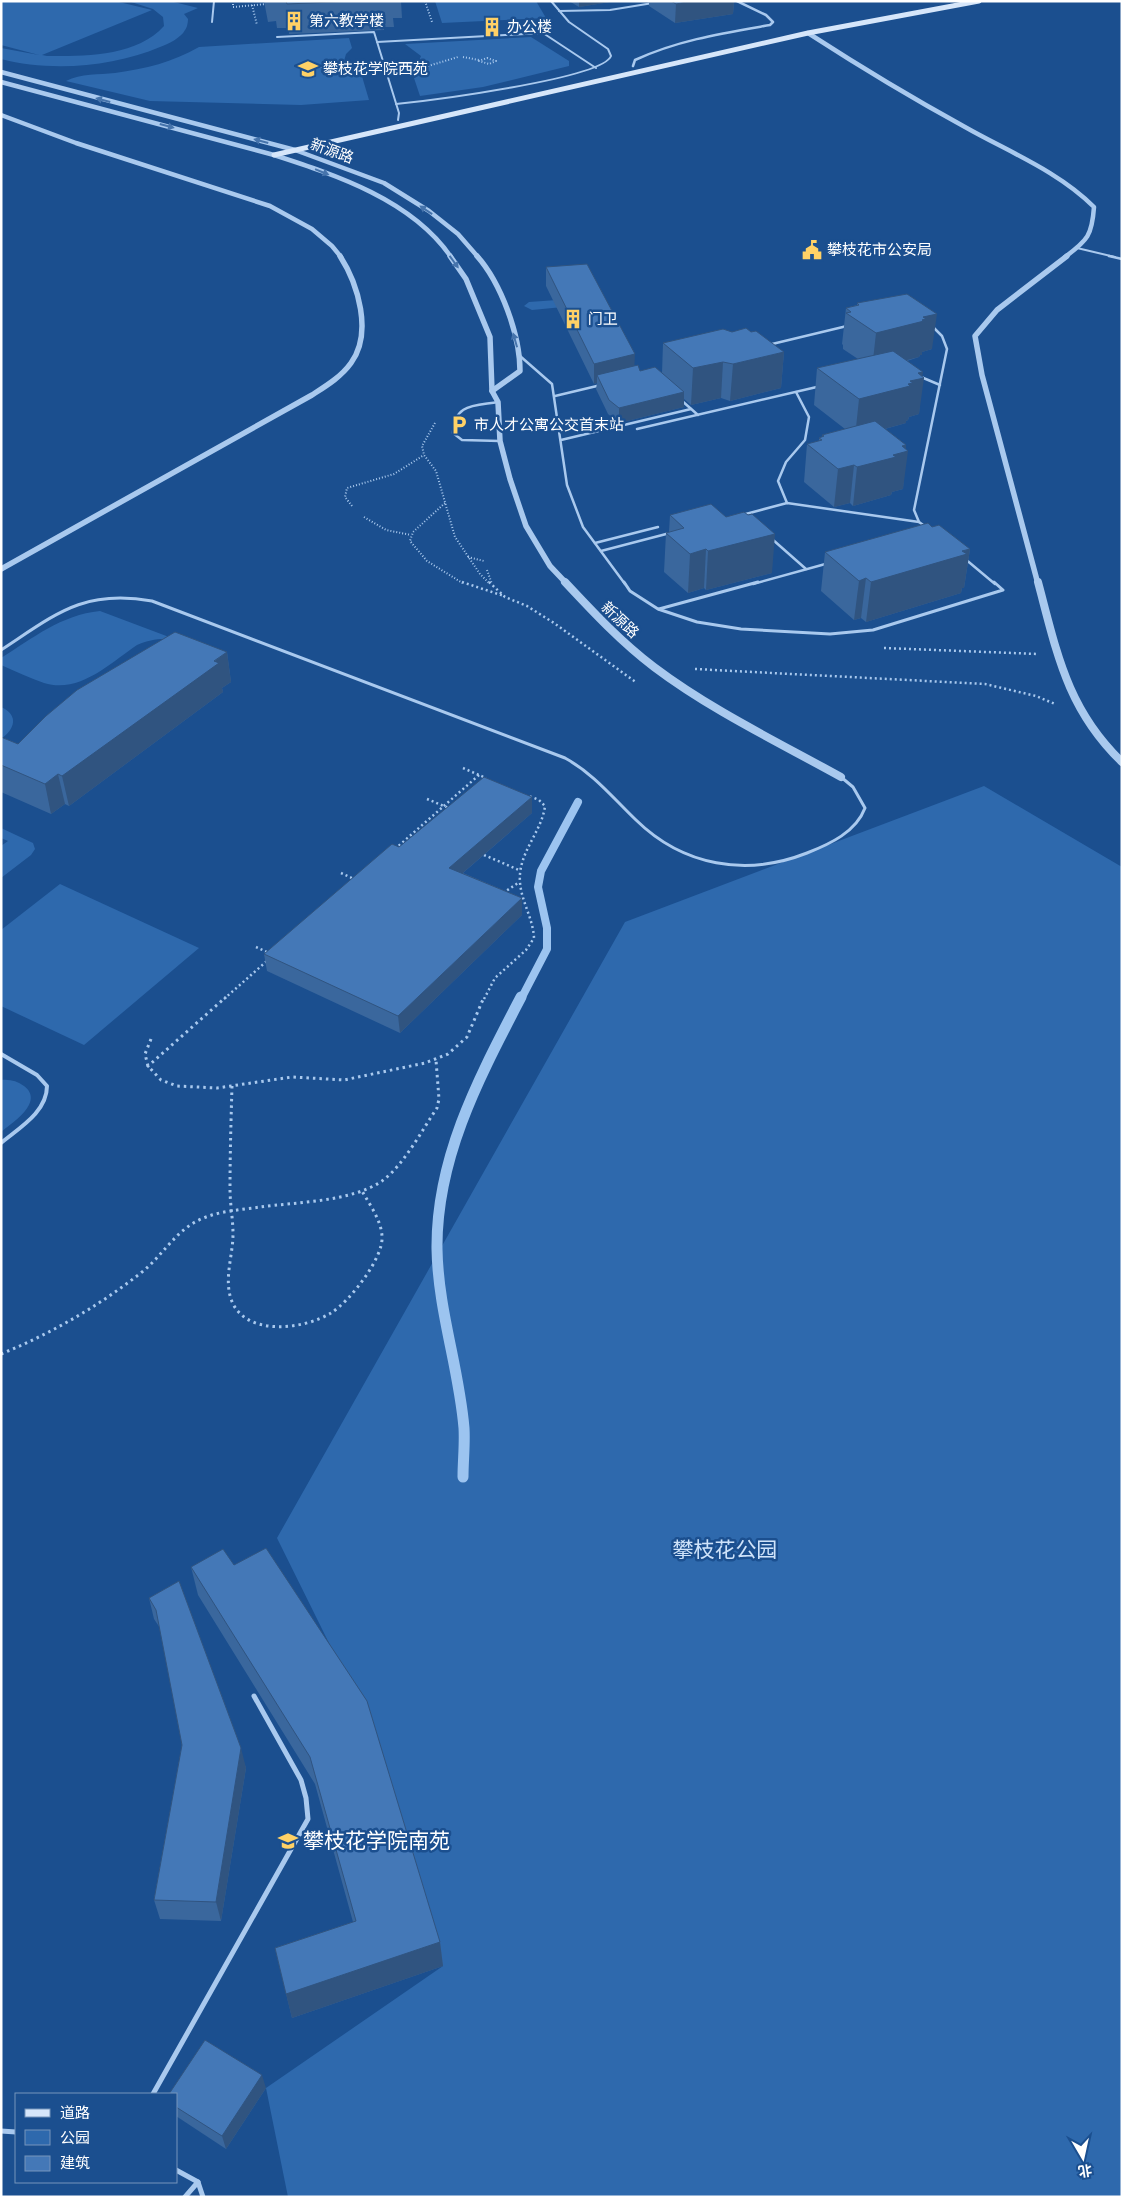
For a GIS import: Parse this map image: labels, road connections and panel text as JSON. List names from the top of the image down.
{
  "streets": {
    "street": ["新源路"]
  },
  "parks": ["攀枝花公园"],
  "places": {
    "building": ["第六教学楼", "办公楼", "门卫"],
    "school or university": ["攀枝花学院西苑", "攀枝花学院南苑"],
    "public building": ["攀枝花市公安局"],
    "parking": ["市人才公寓公交首末站"]
  },
  "legend": ["道路", "公园", "建筑"],
  "north": "bottom"
}
